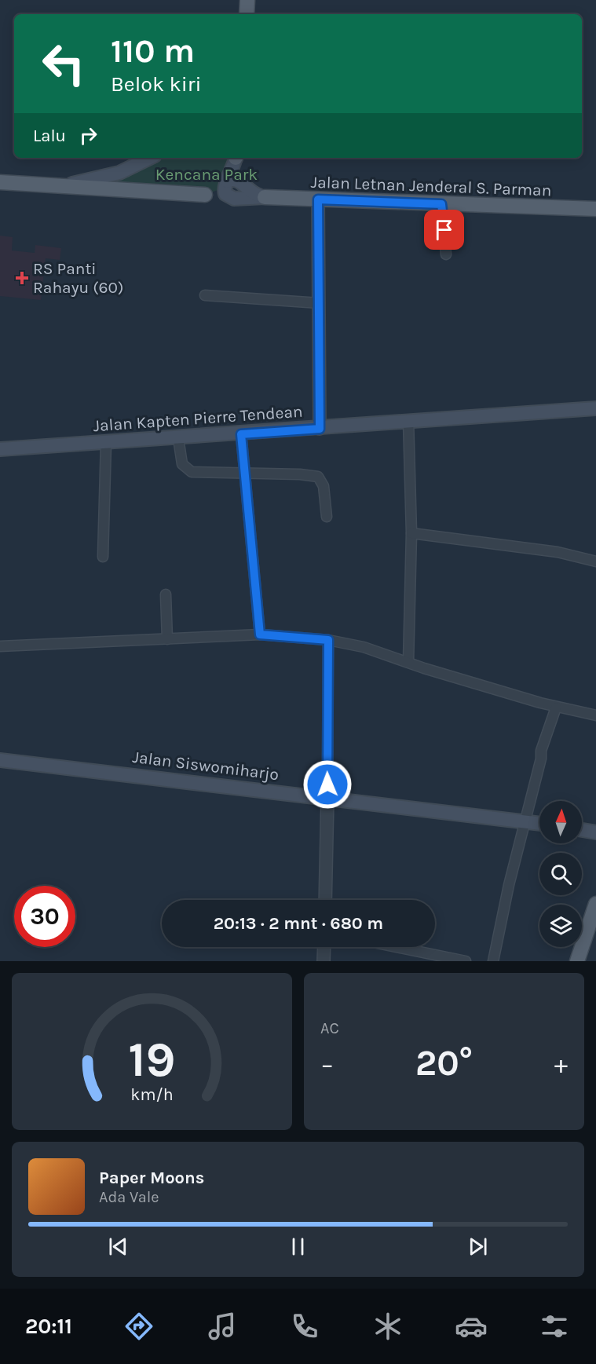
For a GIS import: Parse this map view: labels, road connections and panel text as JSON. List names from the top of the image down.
{
  "streets": {
    "main road": ["Jalan Letnan Jenderal S. Parman", "Jalan Kapten Pierre Tendean", "Jalan Siswomiharjo"]
  },
  "parks": ["Kencana Park"],
  "places": {
    "health": ["RS Panti Rahayu (60)"]
  },
  "north": "top",
  "page": {
    "turn": ["110 m", "Belok kiri"],
    "then": "Lalu",
    "limit": "30",
    "trip": "20:13 · 2 mnt · 680 m",
    "tile": "AC",
    "heat": ["−", "20°", "+"],
    "song": ["Paper Moons", "Ada Vale"],
    "tabs": "20:11",
    "gauge": ["19", "km/h"]
  }
}
